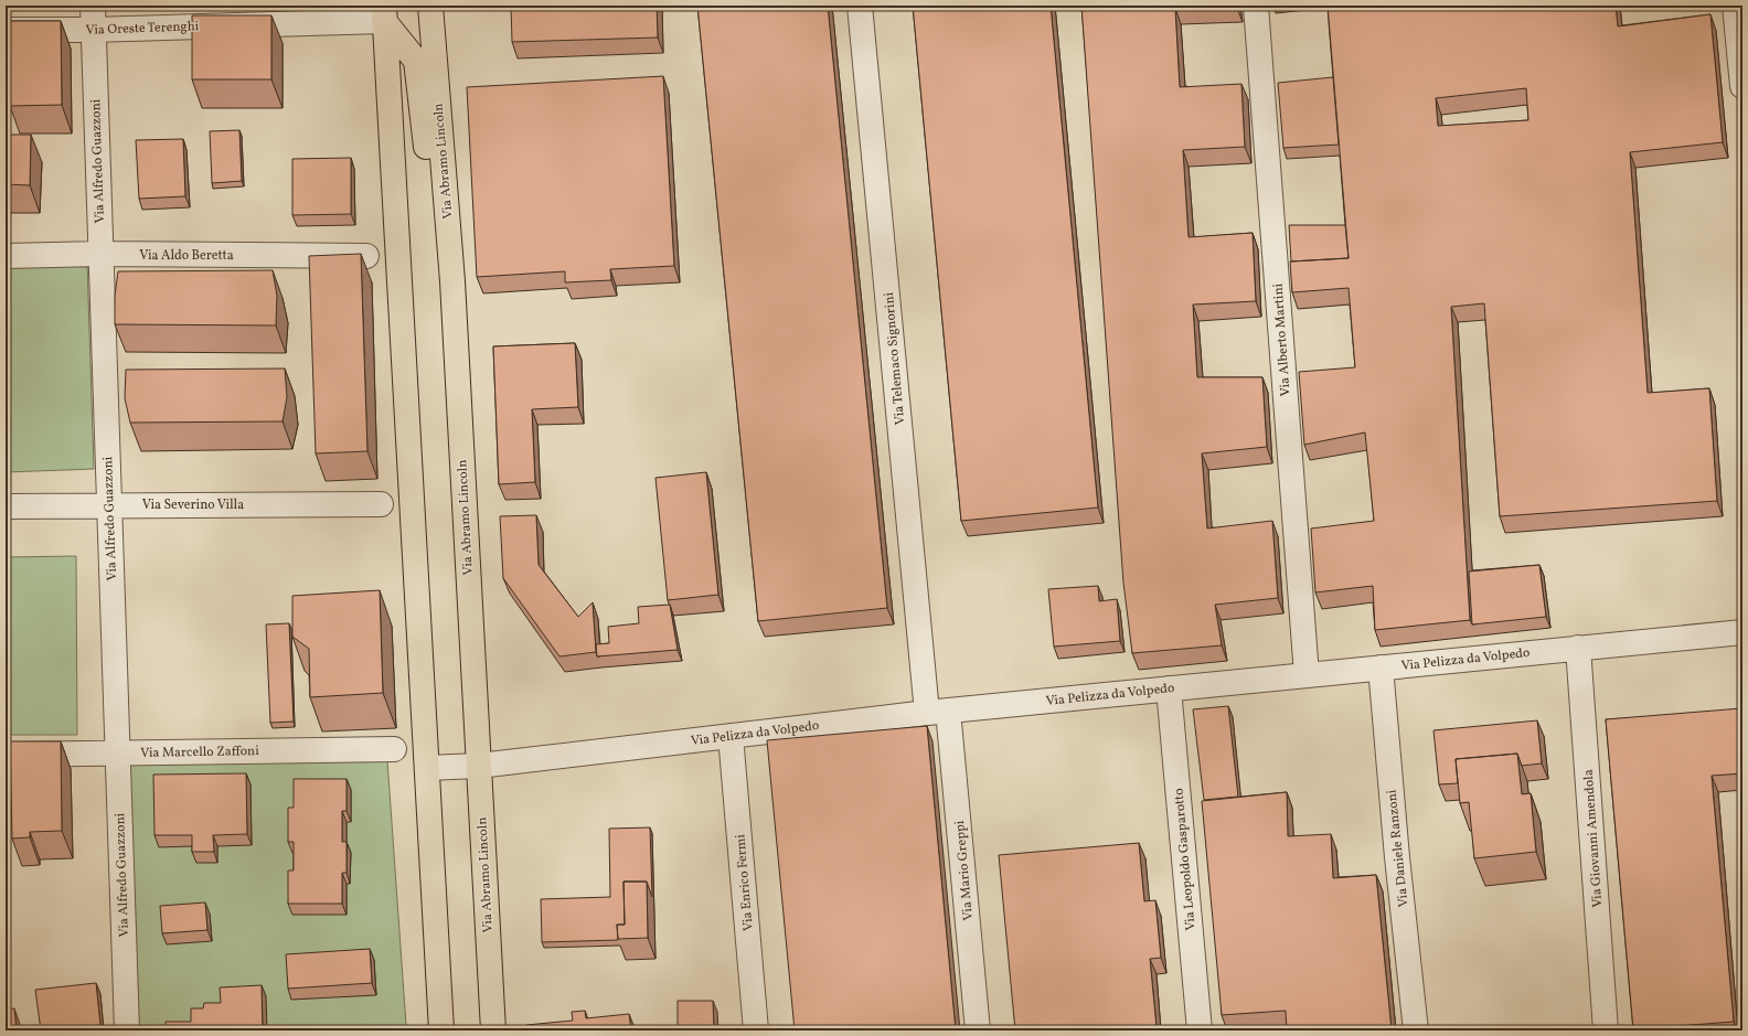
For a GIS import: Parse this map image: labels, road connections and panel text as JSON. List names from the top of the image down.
{
  "streets": {
    "main road": ["Via Abramo Lincoln"],
    "street": [
      "Via Oreste Terenghi",
      "Via Alfredo Guazzoni",
      "Via Aldo Beretta",
      "Via Alberto Martini",
      "Via Telemaco Signorini",
      "Via Severino Villa",
      "Via Pelizza da Volpedo",
      "Via Marcello Zaffoni",
      "Via Giovanni Amendola",
      "Via Daniele Ranzoni",
      "Via Leopoldo Gasparotto",
      "Via Mario Greppi",
      "Via Enrico Fermi"
    ]
  },
  "crossings": [
    ["Via Oreste Terenghi", "Via Alfredo Guazzoni"],
    ["Via Alfredo Guazzoni", "Via Aldo Beretta"],
    ["Via Alfredo Guazzoni", "Via Severino Villa"],
    ["Via Alfredo Guazzoni", "Via Marcello Zaffoni"],
    ["Via Abramo Lincoln", "Via Pelizza da Volpedo"],
    ["Via Alberto Martini", "Via Pelizza da Volpedo"],
    ["Via Telemaco Signorini", "Via Pelizza da Volpedo"],
    ["Via Telemaco Signorini", "Via Mario Greppi"],
    ["Via Pelizza da Volpedo", "Via Giovanni Amendola"],
    ["Via Pelizza da Volpedo", "Via Daniele Ranzoni"],
    ["Via Pelizza da Volpedo", "Via Leopoldo Gasparotto"],
    ["Via Pelizza da Volpedo", "Via Mario Greppi"],
    ["Via Pelizza da Volpedo", "Via Enrico Fermi"]
  ]
}
